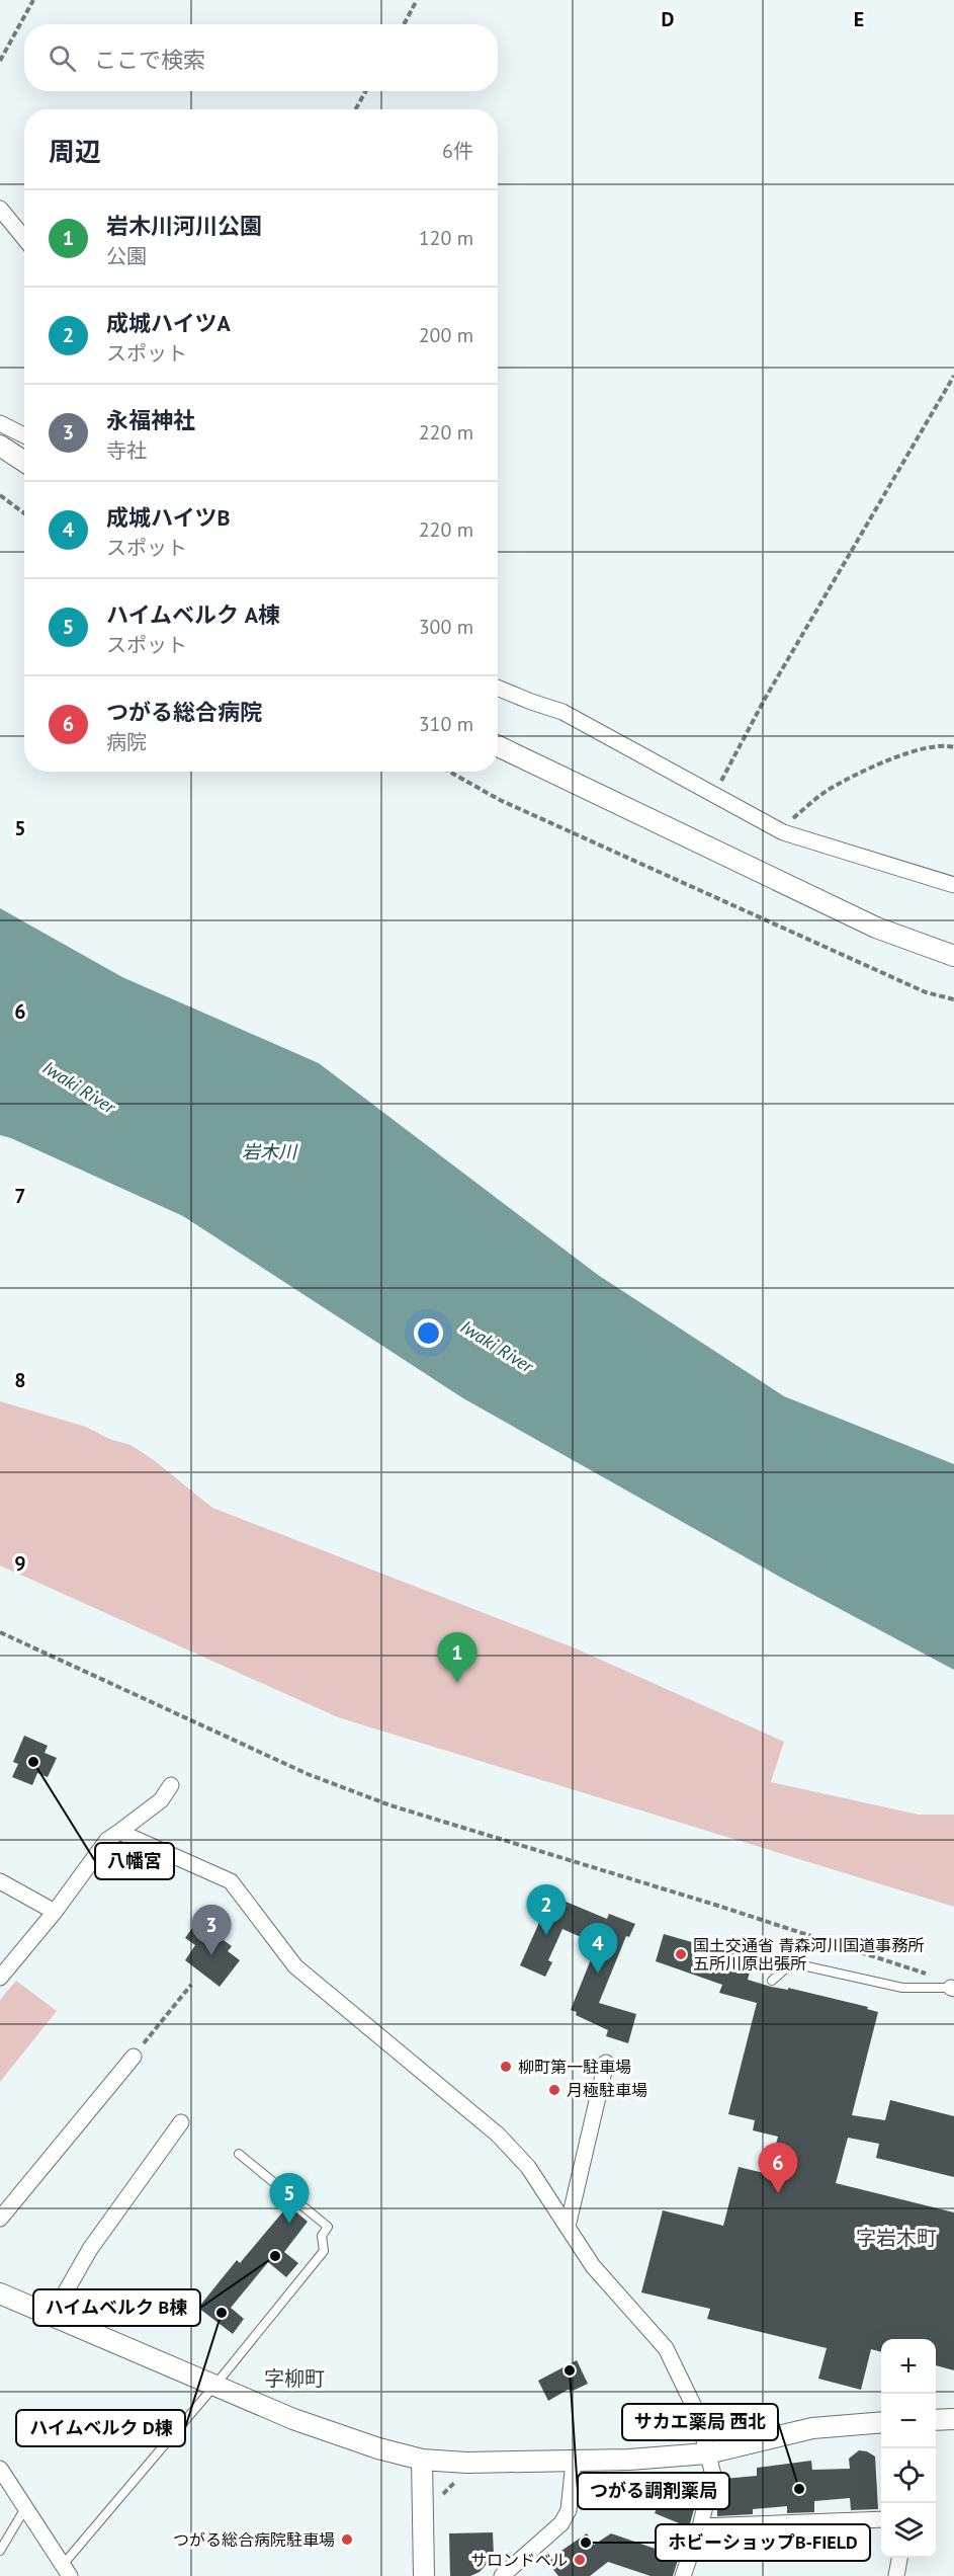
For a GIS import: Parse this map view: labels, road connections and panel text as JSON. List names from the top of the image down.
{
  "districts": ["字岩木町", "字柳町"],
  "water": ["Iwaki River", "岩木川"],
  "places": [
    "八幡宮",
    "国土交通省 青森河川国道事務所 五所川原出張所",
    "柳町第一駐車場",
    "月極駐車場",
    "ハイムベルク B棟",
    "ハイムベルク D棟",
    "つがる調剤薬局",
    "サカエ薬局 西北",
    "つがる総合病院駐車場",
    "ホビーショップB-FIELD",
    "サロンドベル"
  ],
  "page": {
    "search": "ここで検索",
    "heading": ["周辺", "6件"],
    "list": [
      {
        "mark": "1",
        "name": "岩木川河川公園",
        "note": "公園",
        "value": "120 m"
      },
      {
        "mark": "2",
        "name": "成城ハイツA",
        "note": "スポット",
        "value": "200 m"
      },
      {
        "mark": "3",
        "name": "永福神社",
        "note": "寺社",
        "value": "220 m"
      },
      {
        "mark": "4",
        "name": "成城ハイツB",
        "note": "スポット",
        "value": "220 m"
      },
      {
        "mark": "5",
        "name": "ハイムベルク A棟",
        "note": "スポット",
        "value": "300 m"
      },
      {
        "mark": "6",
        "name": "つがる総合病院",
        "note": "病院",
        "value": "310 m"
      }
    ],
    "pins": [
      "1",
      "2",
      "3",
      "4",
      "6",
      "5"
    ],
    "map_buttons": ["+", "−"]
  },
  "grid": {
    "columns": ["D", "E"],
    "rows": [
      "5",
      "6",
      "7",
      "8",
      "9"
    ]
  }
}
